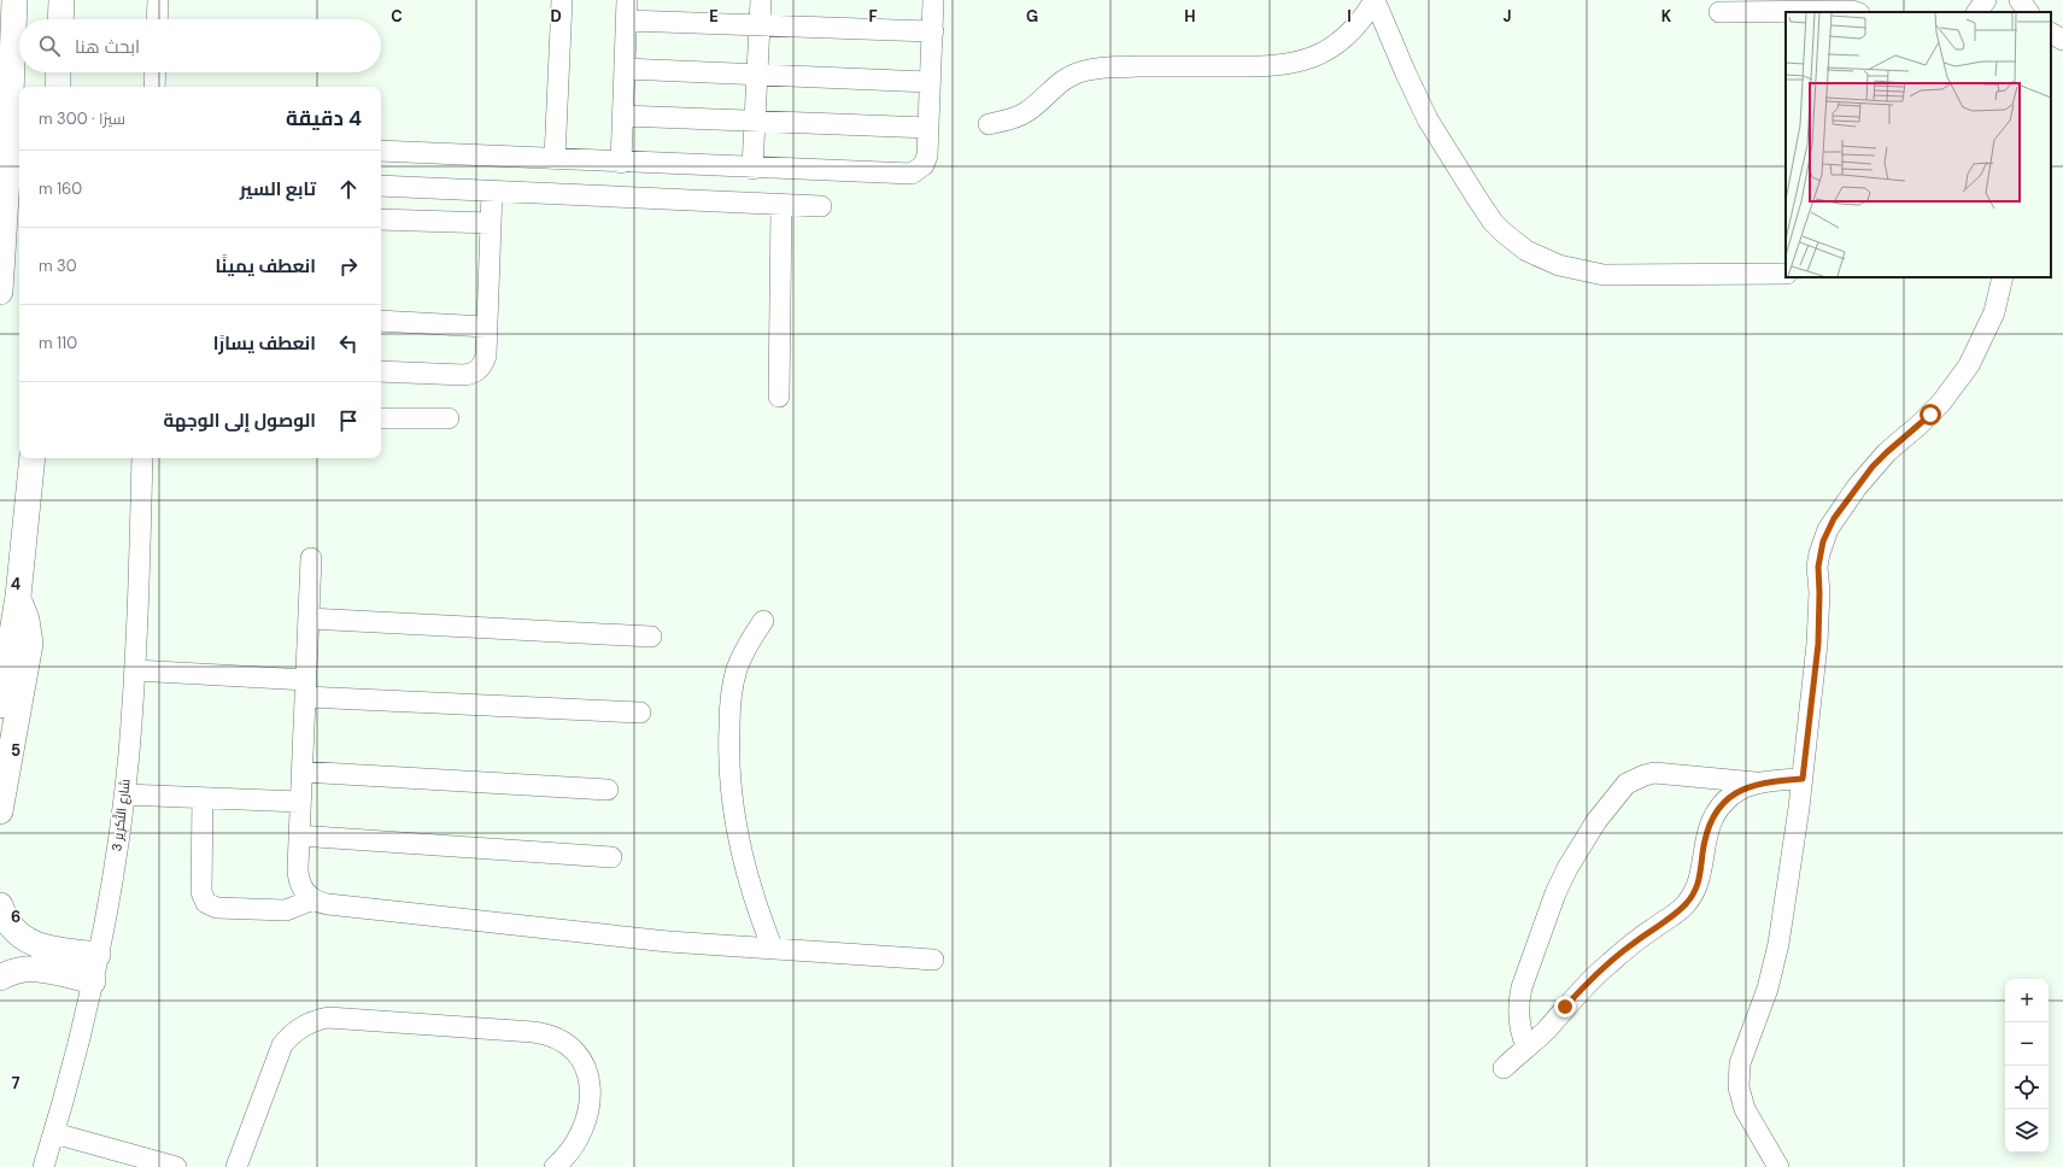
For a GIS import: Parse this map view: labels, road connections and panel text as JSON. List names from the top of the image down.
{
  "streets": {
    "street": ["شارع التَّكرِير 3"]
  },
  "page": {
    "search": "ابحث هنا",
    "heading": ["4 دقيقة", "سيرًا · 300 m"],
    "list": [
      ["تابع السير", "160 m"],
      ["انعطف يمينًا", "30 m"],
      ["انعطف يسارًا", "110 m"],
      "الوصول إلى الوجهة"
    ],
    "map_buttons": ["+", "−"]
  },
  "grid": {
    "columns": [
      "C",
      "D",
      "E",
      "F",
      "G",
      "H",
      "I",
      "J",
      "K"
    ],
    "rows": [
      "4",
      "5",
      "6",
      "7"
    ]
  }
}
